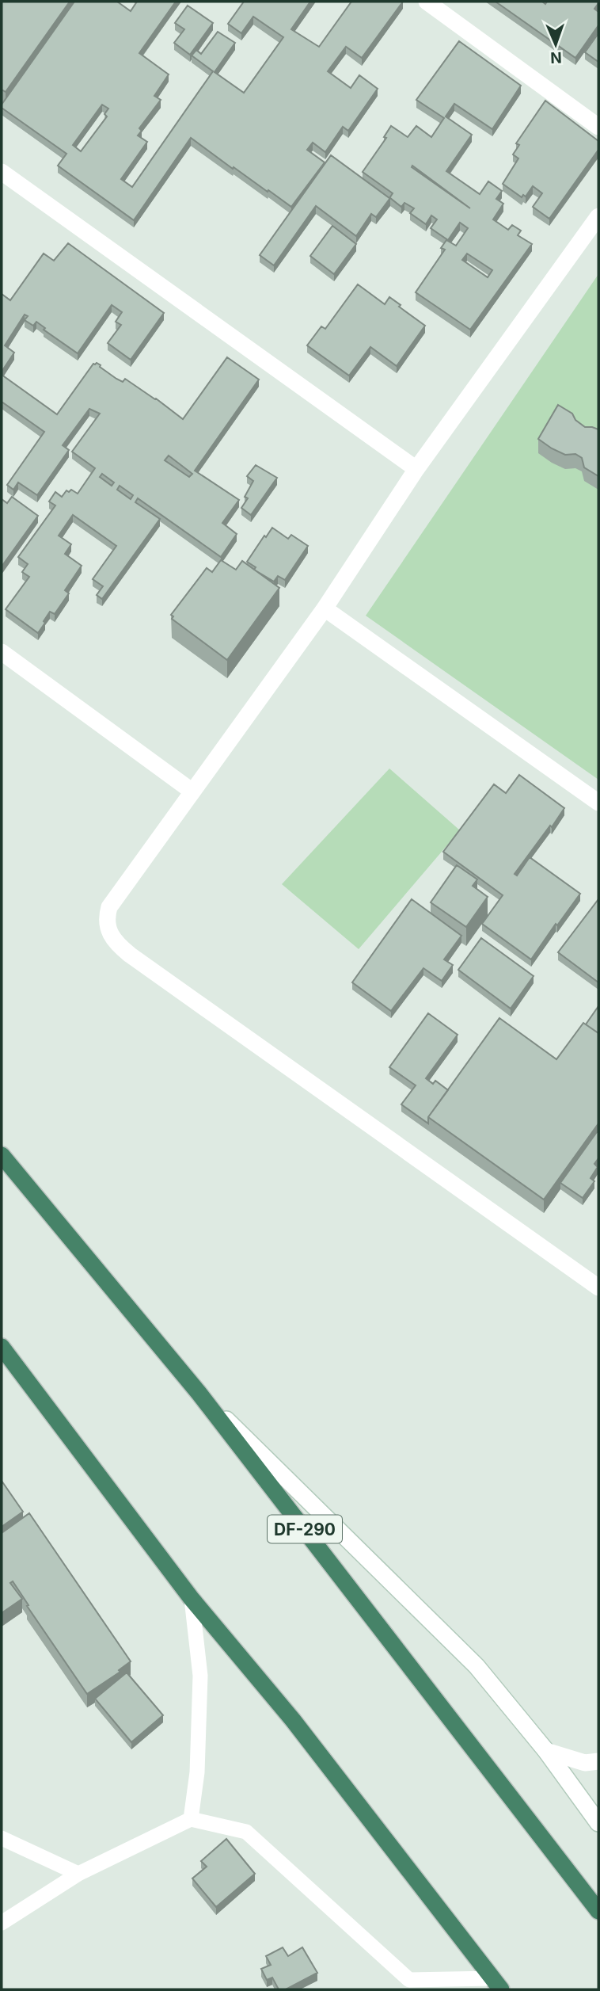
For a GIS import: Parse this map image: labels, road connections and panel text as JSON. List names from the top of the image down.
{
  "streets": {
    "highway": ["DF-290"]
  },
  "north": "bottom"
}
